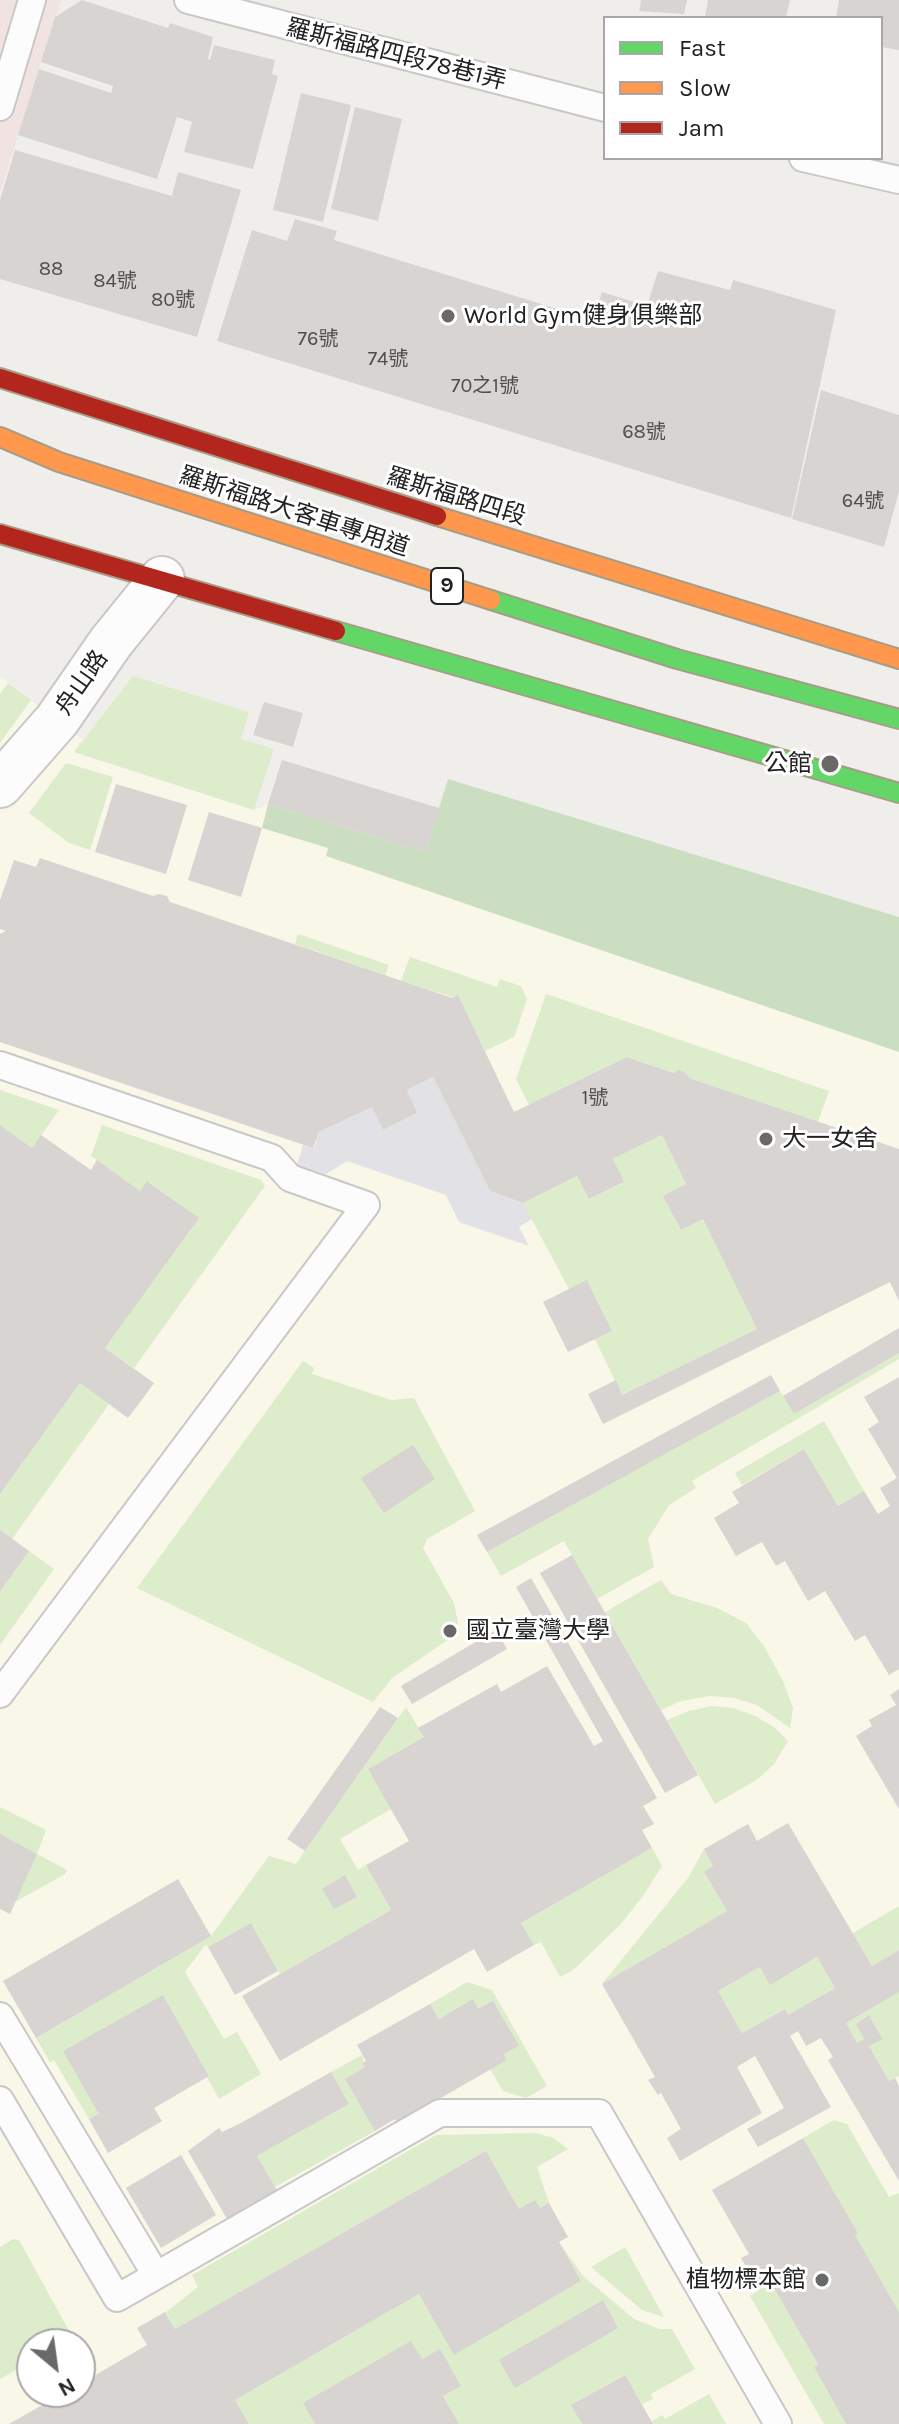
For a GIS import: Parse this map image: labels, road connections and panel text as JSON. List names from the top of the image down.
{
  "streets": {
    "main road": ["羅斯福路四段", "羅斯福路大客車專用道", "9"],
    "street": ["舟山路"],
    "lane": ["羅斯福路四段78巷1弄"]
  },
  "places": [
    "World Gym健身俱樂部",
    "公館",
    "大一女舍",
    "國立臺灣大學",
    "植物標本館"
  ],
  "house_numbers": [
    "88",
    "84號",
    "80號",
    "76號",
    "74號",
    "70之1號",
    "68號",
    "64號",
    "1號"
  ],
  "legend": ["Fast", "Slow", "Jam"],
  "north": "bottom right"
}
